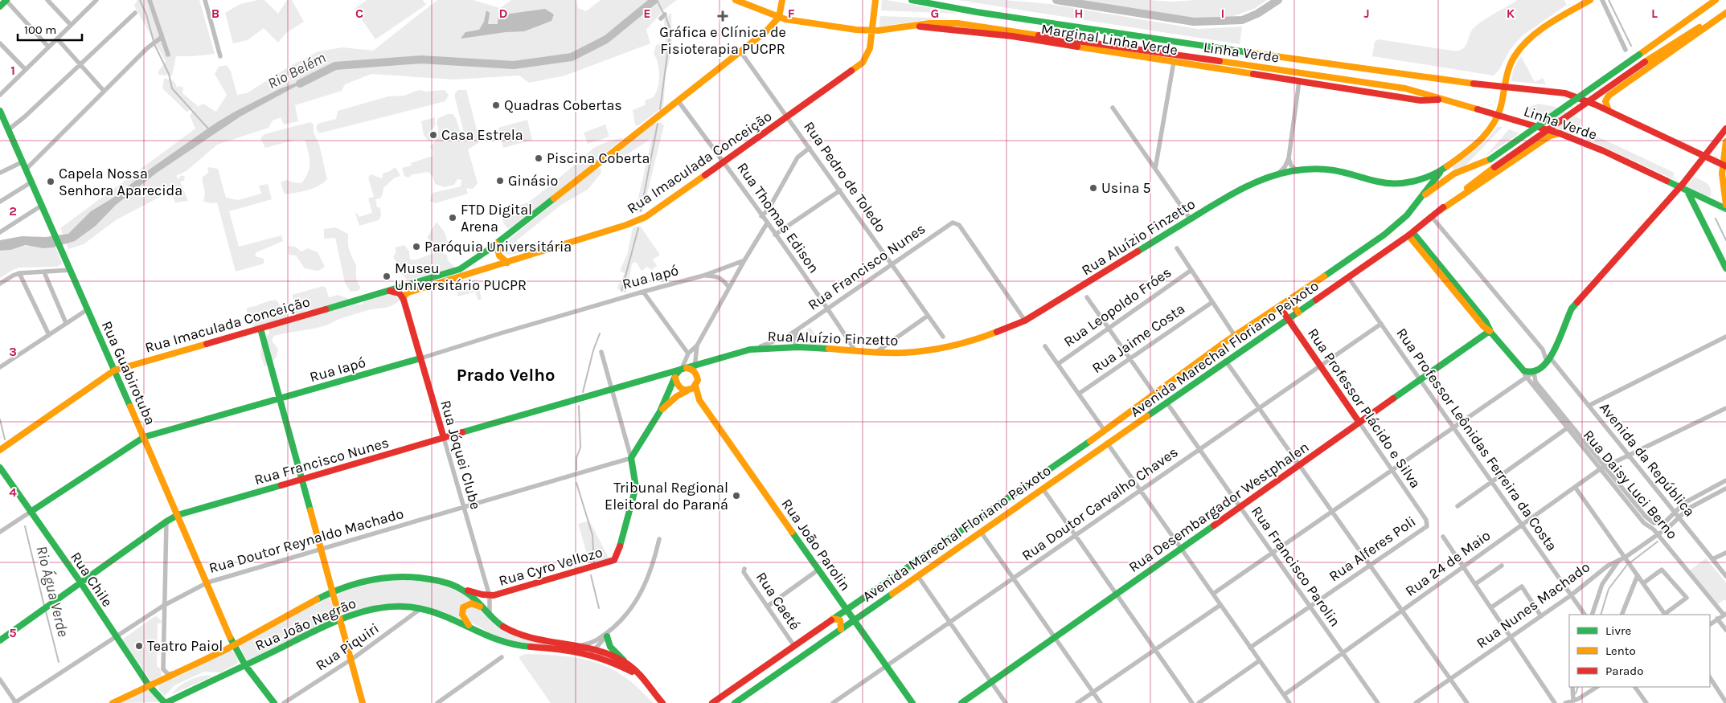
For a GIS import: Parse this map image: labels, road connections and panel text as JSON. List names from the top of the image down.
{
  "streets": {
    "main road": [
      "Marginal Linha Verde",
      "Linha Verde",
      "Rua Imaculada Conceição",
      "Rua Aluízio Finzetto",
      "Rua Francisco Nunes",
      "Rua Iapó",
      "Avenida Marechal Floriano Peixoto",
      "Rua Guabirotuba",
      "Rua Professor Plácido e Silva",
      "Rua Jóquei Clube",
      "Rua Daisy Luci Berno",
      "Rua Desembargador Westphalen",
      "Rua João Parolin",
      "Rua Cyro Vellozo",
      "Rua Chile",
      "Rua João Negrão"
    ],
    "street": [
      "Rua Pedro de Toledo",
      "Rua Thomas Edison",
      "Rua Leopoldo Fróes",
      "Rua Jaime Costa",
      "Rua Professor Leônidas Ferreira da Costa",
      "Avenida da República",
      "Rua Doutor Carvalho Chaves",
      "Rua Doutor Reynaldo Machado",
      "Rua Alferes Poli",
      "Rua 24 de Maio",
      "Rua Francisco Parolin",
      "Rua Caeté",
      "Rua Nunes Machado",
      "Rua Piquiri"
    ]
  },
  "crossings": [
    ["Marginal Linha Verde", "Linha Verde"],
    ["Linha Verde", "Rua Imaculada Conceição"],
    ["Linha Verde", "Rua Aluízio Finzetto"],
    ["Rua Imaculada Conceição", "Rua Pedro de Toledo"],
    ["Rua Imaculada Conceição", "Rua Thomas Edison"],
    ["Rua Imaculada Conceição", "Rua Guabirotuba"],
    ["Rua Imaculada Conceição", "Rua Jóquei Clube"],
    ["Rua Pedro de Toledo", "Rua Francisco Nunes"],
    ["Rua Thomas Edison", "Rua Aluízio Finzetto"],
    ["Rua Thomas Edison", "Rua Francisco Nunes"],
    ["Rua Aluízio Finzetto", "Rua Francisco Nunes"],
    ["Rua Aluízio Finzetto", "Avenida Marechal Floriano Peixoto"],
    ["Rua Francisco Nunes", "Rua Guabirotuba"],
    ["Rua Francisco Nunes", "Rua Jóquei Clube"],
    ["Rua Francisco Nunes", "Rua João Parolin"],
    ["Rua Francisco Nunes", "Rua Chile"],
    ["Rua Iapó", "Rua Guabirotuba"],
    ["Rua Iapó", "Rua Jóquei Clube"],
    ["Rua Iapó", "Rua Chile"],
    ["Avenida Marechal Floriano Peixoto", "Rua Professor Plácido e Silva"],
    ["Avenida Marechal Floriano Peixoto", "Rua Professor Leônidas Ferreira da Costa"],
    ["Avenida Marechal Floriano Peixoto", "Avenida da República"],
    ["Avenida Marechal Floriano Peixoto", "Rua Daisy Luci Berno"],
    ["Avenida Marechal Floriano Peixoto", "Rua João Parolin"],
    ["Avenida Marechal Floriano Peixoto", "Rua Francisco Parolin"],
    ["Avenida Marechal Floriano Peixoto", "Rua Caeté"],
    ["Rua Guabirotuba", "Rua Doutor Reynaldo Machado"],
    ["Rua Guabirotuba", "Rua Cyro Vellozo"],
    ["Rua Guabirotuba", "Rua João Negrão"],
    ["Rua Professor Plácido e Silva", "Rua Doutor Carvalho Chaves"],
    ["Rua Professor Plácido e Silva", "Rua Desembargador Westphalen"],
    ["Rua Professor Plácido e Silva", "Rua Alferes Poli"],
    ["Rua Professor Leônidas Ferreira da Costa", "Rua Doutor Carvalho Chaves"],
    ["Rua Professor Leônidas Ferreira da Costa", "Rua Desembargador Westphalen"],
    ["Rua Professor Leônidas Ferreira da Costa", "Rua 24 de Maio"],
    ["Rua Professor Leônidas Ferreira da Costa", "Rua Nunes Machado"],
    ["Rua Jóquei Clube", "Rua Doutor Reynaldo Machado"],
    ["Rua Jóquei Clube", "Rua Cyro Vellozo"],
    ["Avenida da República", "Rua Daisy Luci Berno"],
    ["Avenida da República", "Rua 24 de Maio"],
    ["Avenida da República", "Rua Nunes Machado"],
    ["Rua Daisy Luci Berno", "Rua Desembargador Westphalen"],
    ["Rua Daisy Luci Berno", "Rua 24 de Maio"],
    ["Rua Daisy Luci Berno", "Rua Nunes Machado"],
    ["Rua Doutor Carvalho Chaves", "Rua João Parolin"],
    ["Rua Doutor Carvalho Chaves", "Rua Francisco Parolin"],
    ["Rua Desembargador Westphalen", "Rua Francisco Parolin"],
    ["Rua Doutor Reynaldo Machado", "Rua Cyro Vellozo"],
    ["Rua Doutor Reynaldo Machado", "Rua Chile"],
    ["Rua Alferes Poli", "Rua Francisco Parolin"],
    ["Rua 24 de Maio", "Rua Francisco Parolin"],
    ["Rua Cyro Vellozo", "Rua Chile"],
    ["Rua Chile", "Rua João Negrão"],
    ["Rua João Negrão", "Rua Piquiri"]
  ],
  "districts": ["Prado Velho"],
  "water": ["Rio Belém", "Rio Água Verde"],
  "places": {
    "health": ["Gráfica e Clínica de Fisioterapia PUCPR"],
    "other": [
      "Quadras Cobertas",
      "Casa Estrela",
      "Piscina Coberta",
      "Ginásio",
      "Capela Nossa Senhora Aparecida",
      "Usina 5",
      "FTD Digital Arena",
      "Paróquia Universitária",
      "Museu Universitário PUCPR",
      "Tribunal Regional Eleitoral do Paraná",
      "Teatro Paiol"
    ]
  },
  "legend": ["Livre", "Lento", "Parado"],
  "scale_bar": "100 m",
  "grid": {
    "columns": [
      "B",
      "C",
      "D",
      "E",
      "F",
      "G",
      "H",
      "I",
      "J",
      "K",
      "L"
    ],
    "rows": [
      "1",
      "2",
      "3",
      "4",
      "5"
    ]
  }
}
